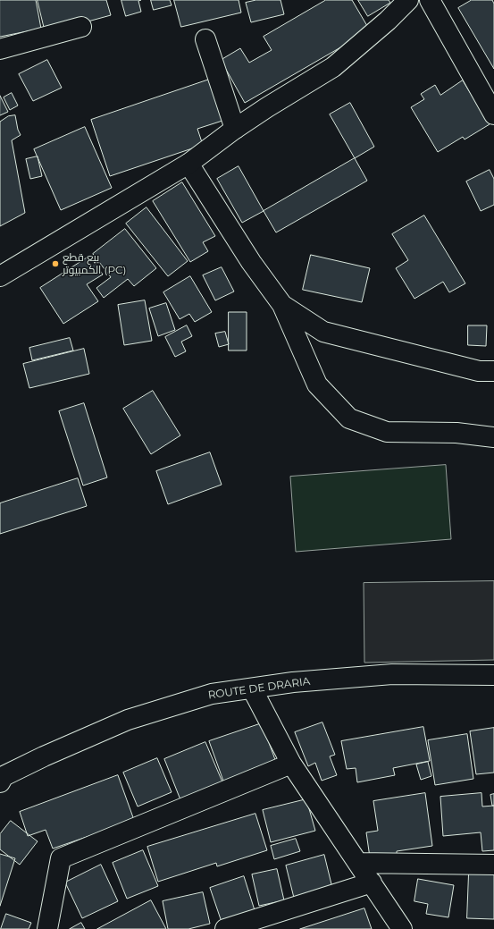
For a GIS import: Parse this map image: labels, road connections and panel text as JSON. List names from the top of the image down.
{
  "streets": {
    "street": ["ROUTE DE DRARIA"]
  },
  "places": ["بيع قطع الكمبيوتر (PC)"]
}
